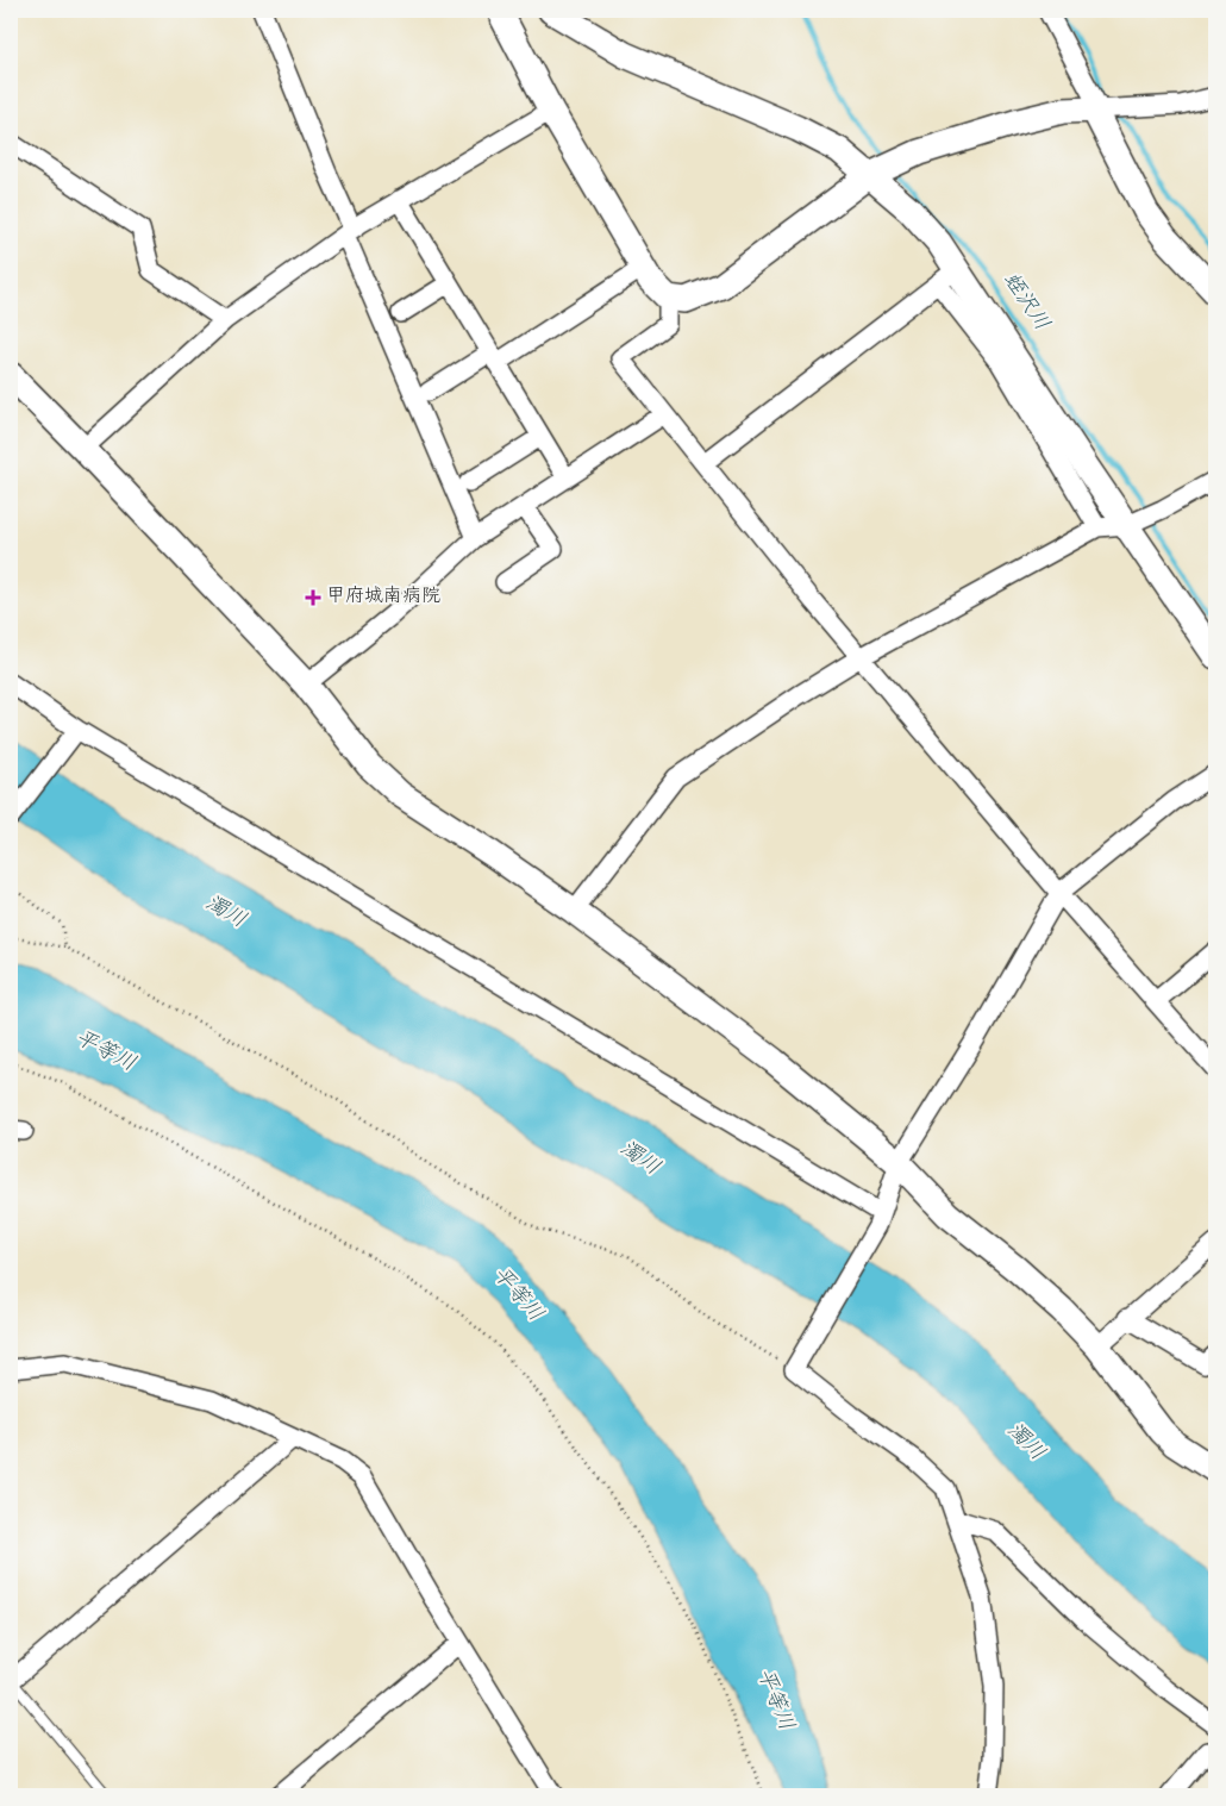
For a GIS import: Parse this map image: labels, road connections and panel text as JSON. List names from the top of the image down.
{
  "water": ["蛭沢川", "濁川", "平等川"],
  "places": {
    "health": ["甲府城南病院"]
  }
}
